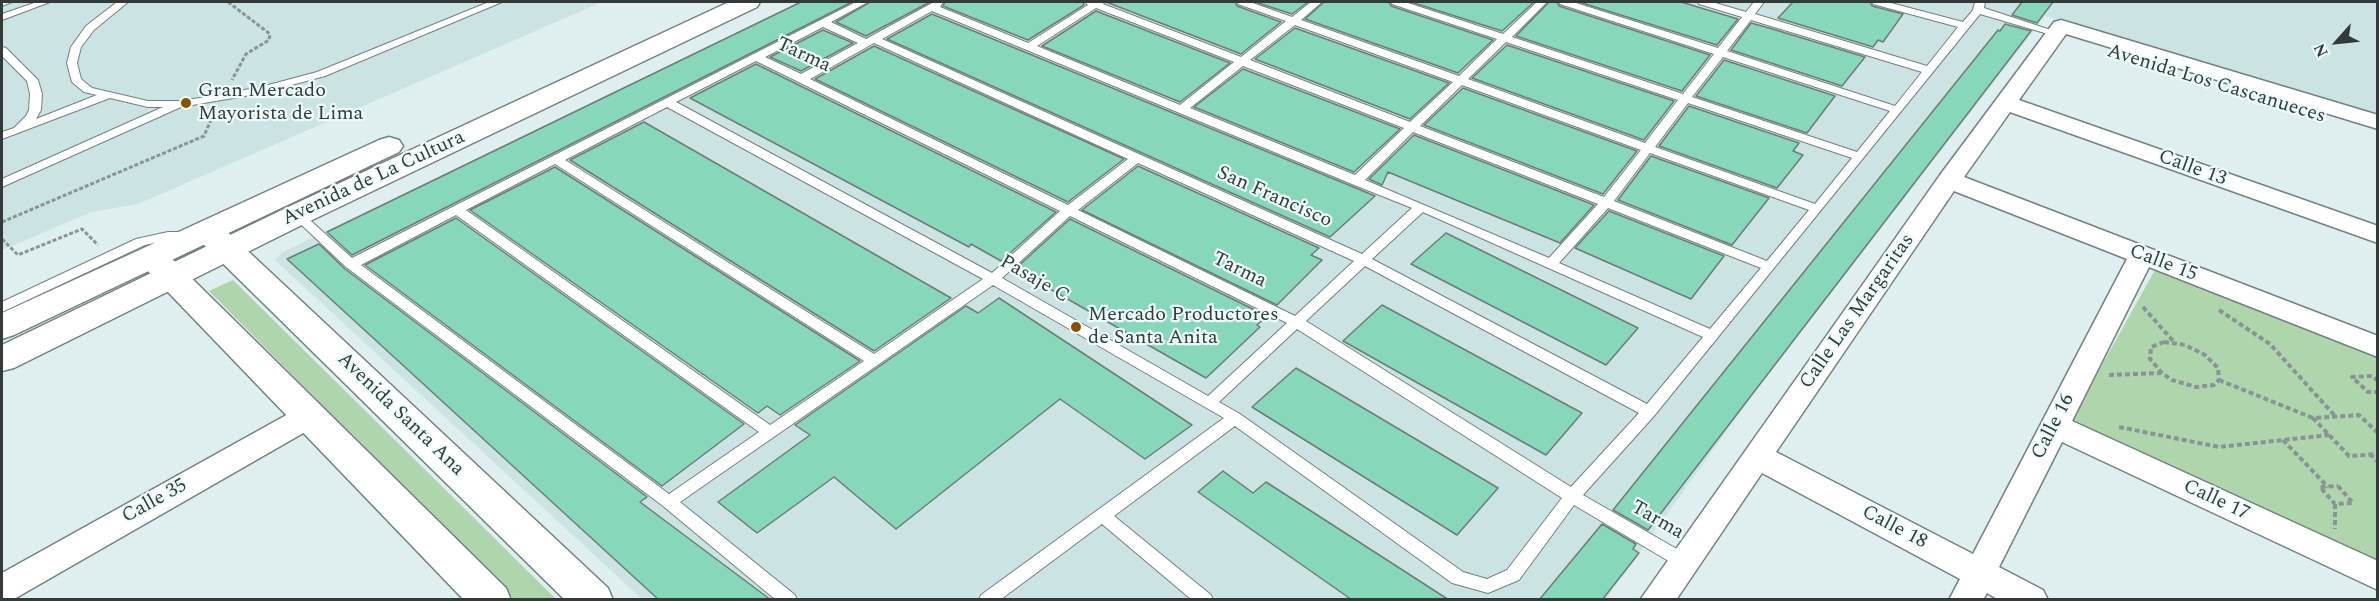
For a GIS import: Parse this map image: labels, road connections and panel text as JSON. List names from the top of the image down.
{
  "streets": {
    "main road": ["Avenida de La Cultura", "Avenida Santa Ana"],
    "street": [
      "Avenida Los Cascanueces",
      "Calle 13",
      "Calle 15",
      "Calle Las Margaritas",
      "Calle 16",
      "Calle 17",
      "Calle 35",
      "Calle 18"
    ],
    "lane": ["Tarma", "San Francisco", "Pasaje C"]
  },
  "crossings": [
    ["Tarma", "Pasaje C"],
    ["Tarma", "Calle Las Margaritas"],
    ["Avenida Los Cascanueces", "Calle Las Margaritas"],
    ["Calle 13", "Calle Las Margaritas"],
    ["Avenida de La Cultura", "Avenida Santa Ana"],
    ["Calle 15", "Calle Las Margaritas"],
    ["Calle 15", "Calle 16"],
    ["Calle Las Margaritas", "Calle 18"],
    ["Calle 16", "Calle 17"],
    ["Calle 16", "Calle 18"]
  ],
  "places": ["Gran Mercado Mayorista de Lima", "Mercado Productores de Santa Anita"],
  "north": "bottom left"
}
